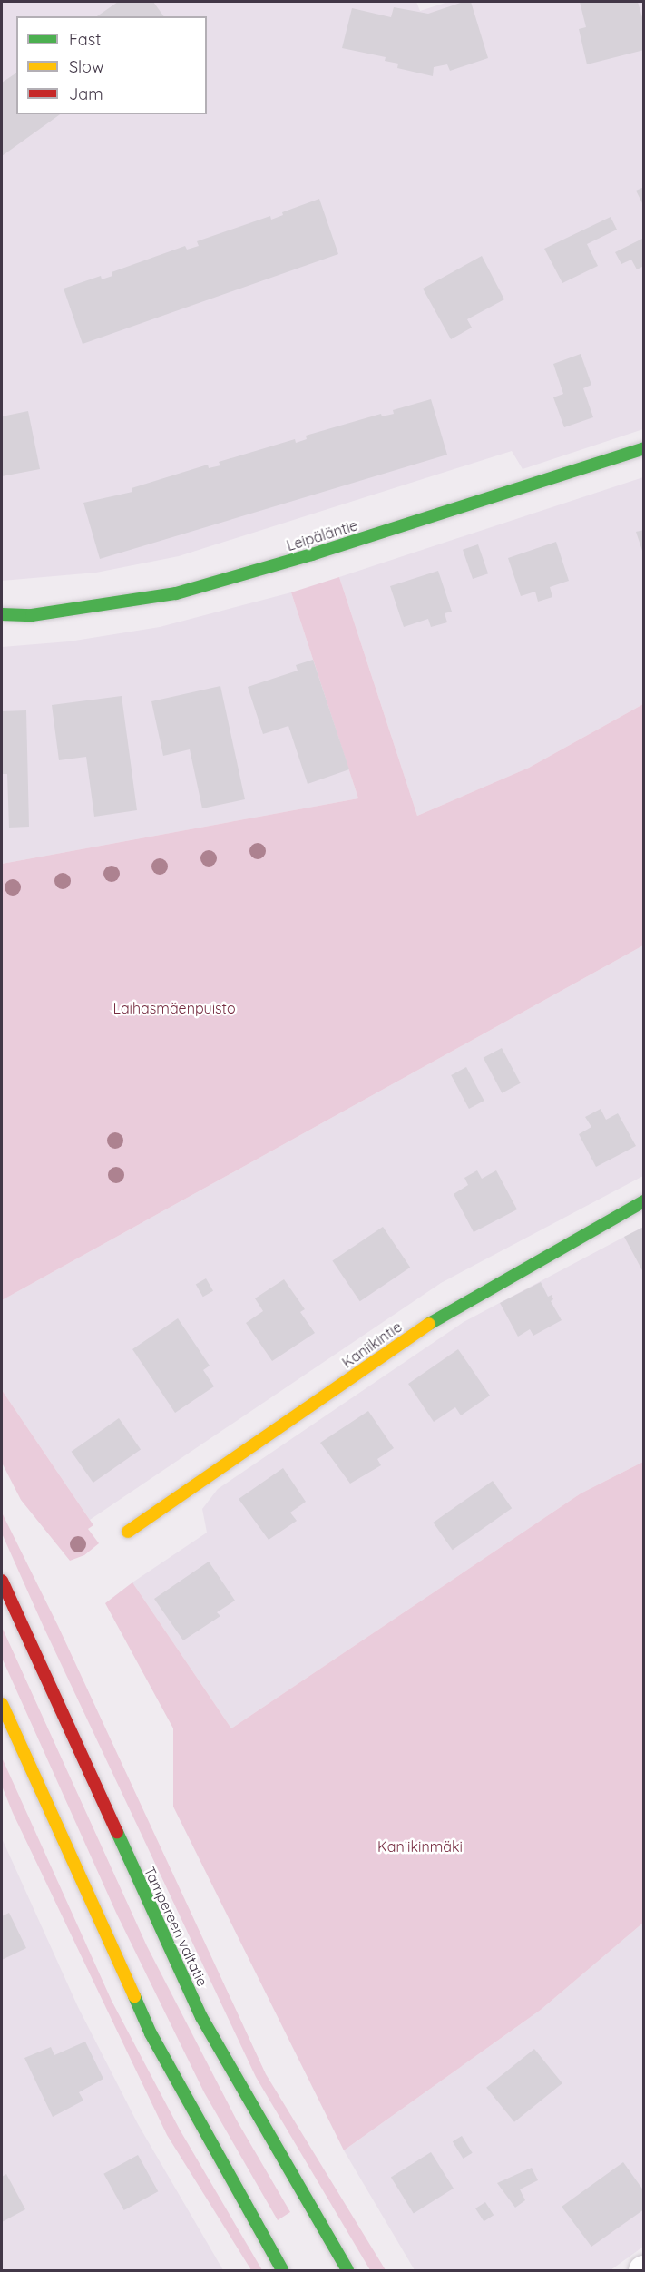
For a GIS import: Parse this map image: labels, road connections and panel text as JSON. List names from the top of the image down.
{
  "streets": {
    "main road": ["Leipäläntie", "Kaniikintie", "Tampereen valtatie"]
  },
  "parks": ["Laihasmäenpuisto", "Kaniikinmäki"],
  "legend": ["Fast", "Slow", "Jam"]
}
